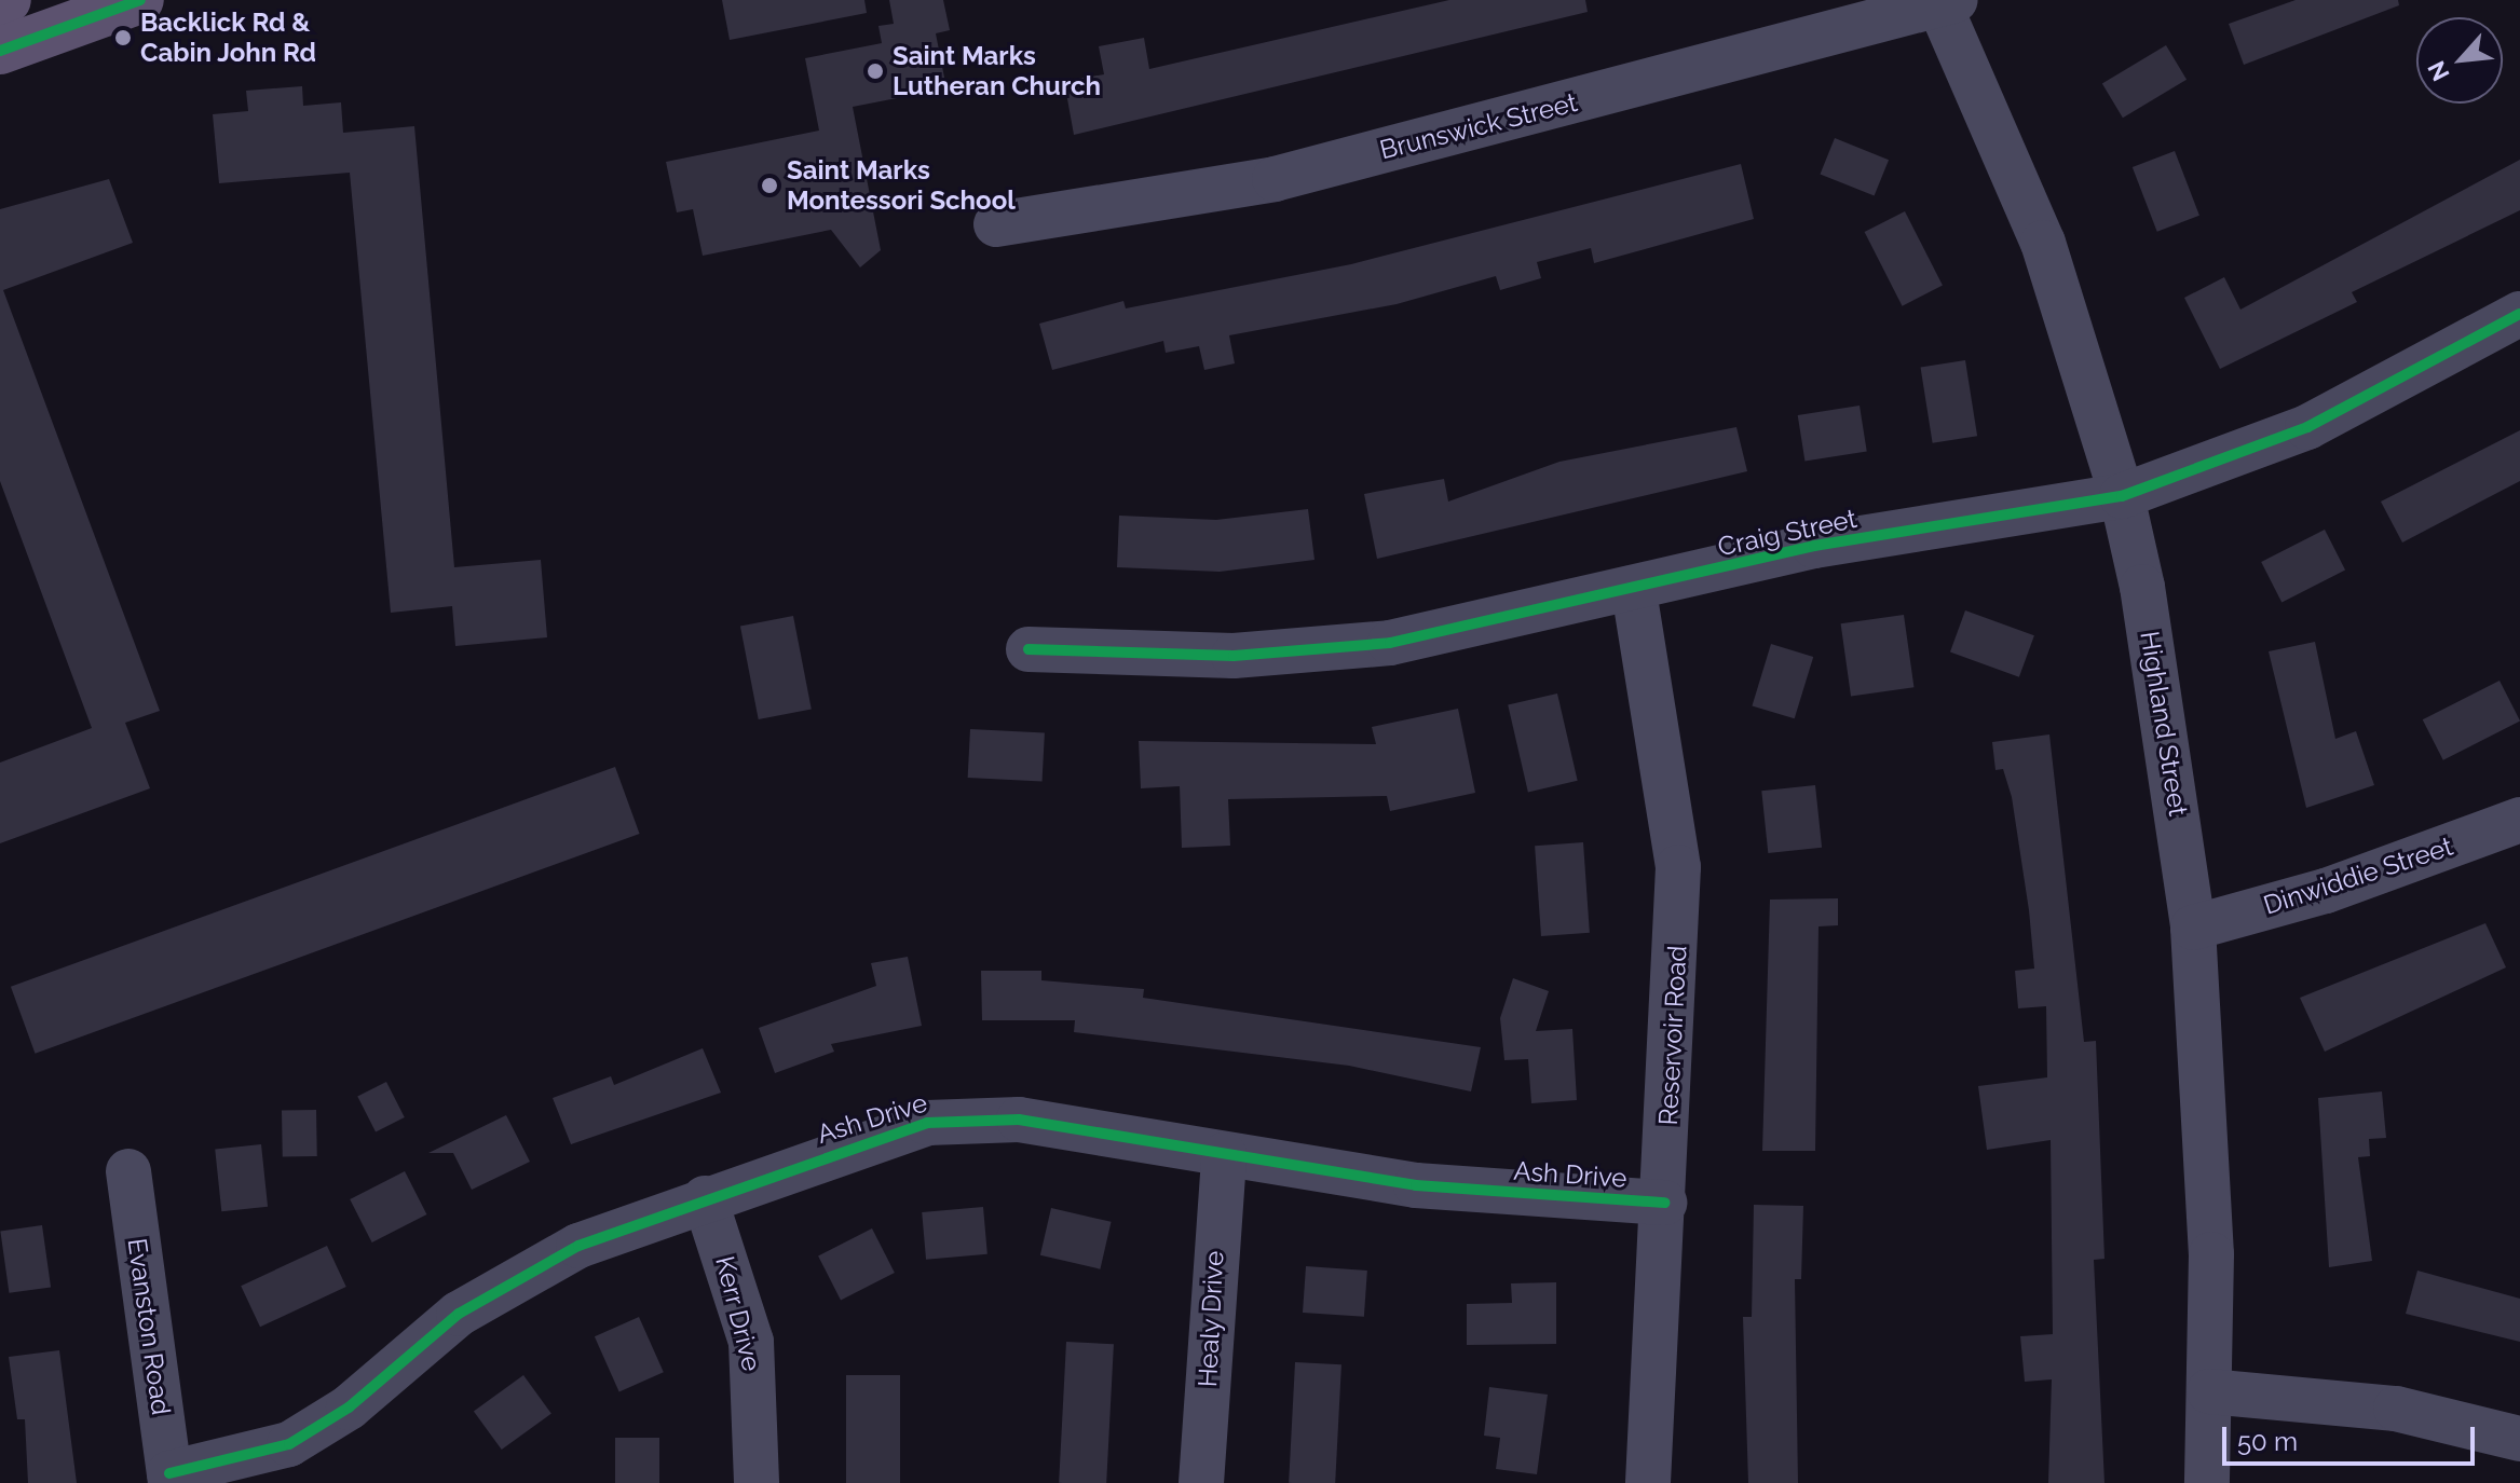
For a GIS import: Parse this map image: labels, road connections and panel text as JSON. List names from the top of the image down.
{
  "streets": {
    "street": [
      "Brunswick Street",
      "Craig Street",
      "Highland Street",
      "Dinwiddie Street",
      "Reservoir Road",
      "Ash Drive",
      "Kerr Drive",
      "Healy Drive",
      "Evanston Road"
    ]
  },
  "crossings": [
    ["Brunswick Street", "Highland Street"],
    ["Craig Street", "Highland Street"],
    ["Craig Street", "Reservoir Road"],
    ["Highland Street", "Dinwiddie Street"],
    ["Reservoir Road", "Ash Drive"],
    ["Ash Drive", "Kerr Drive"],
    ["Ash Drive", "Healy Drive"],
    ["Ash Drive", "Evanston Road"]
  ],
  "places": ["Backlick Rd & Cabin John Rd", "Saint Marks Lutheran Church", "Saint Marks Montessori School"],
  "scale_bar": "50 m",
  "north": "bottom left"
}
